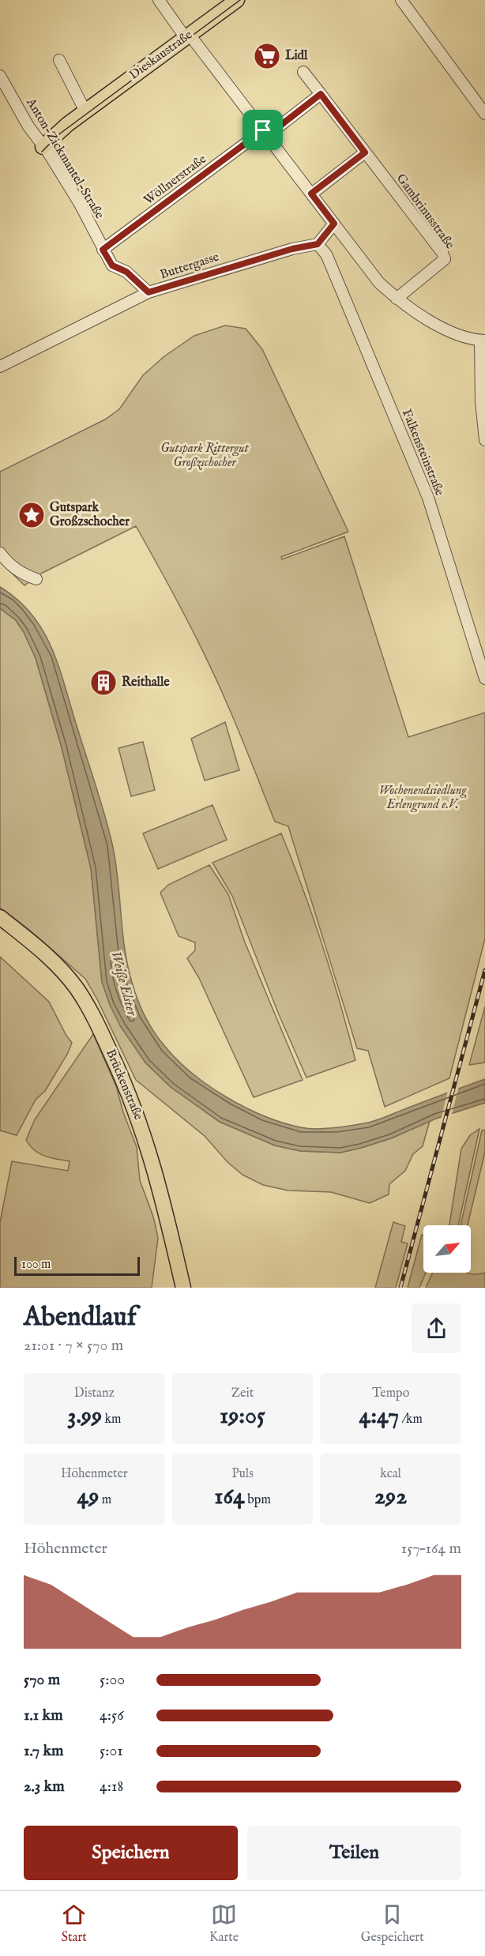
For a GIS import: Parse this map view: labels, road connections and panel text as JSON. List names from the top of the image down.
{
  "streets": {
    "main road": ["Dieskaustraße", "Brückenstraße"],
    "street": [
      "Anton-Zickmantel-Straße",
      "Wöllnerstraße",
      "Gambrinusstraße",
      "Buttergasse",
      "Falkensteinstraße"
    ]
  },
  "crossings": [
    ["Dieskaustraße", "Anton-Zickmantel-Straße"],
    ["Anton-Zickmantel-Straße", "Wöllnerstraße"],
    ["Anton-Zickmantel-Straße", "Buttergasse"],
    ["Buttergasse", "Falkensteinstraße"]
  ],
  "water": ["Weiße Elster"],
  "parks": ["Gutspark Rittergut Großzschocher", "Wochenendsiedlung Erlengrund e.V."],
  "places": {
    "supermarket": ["Lidl"],
    "place": ["Gutspark Großzschocher"],
    "building": ["Reithalle"]
  },
  "scale_bar": "100 m",
  "north": "top right",
  "page": {
    "scale": "100 m",
    "heading": ["Abendlauf", "21:01 · 7 × 570 m"],
    "stats": [
      ["Distanz", "3.99 km"],
      ["Zeit", "19:05"],
      ["Tempo", "4:47 /km"],
      ["Höhenmeter", "49 m"],
      ["Puls", "164 bpm"],
      ["kcal", "292"]
    ],
    "chart": ["Höhenmeter", "157–164 m"],
    "list": [
      {
        "name": "570 m",
        "note": "5:00"
      },
      {
        "name": "1.1 km",
        "note": "4:56"
      },
      {
        "name": "1.7 km",
        "note": "5:01"
      },
      {
        "name": "2.3 km",
        "note": "4:18"
      }
    ],
    "buttons": ["Speichern", "Teilen"],
    "tabs": ["Start", "Karte", "Gespeichert"]
  }
}
